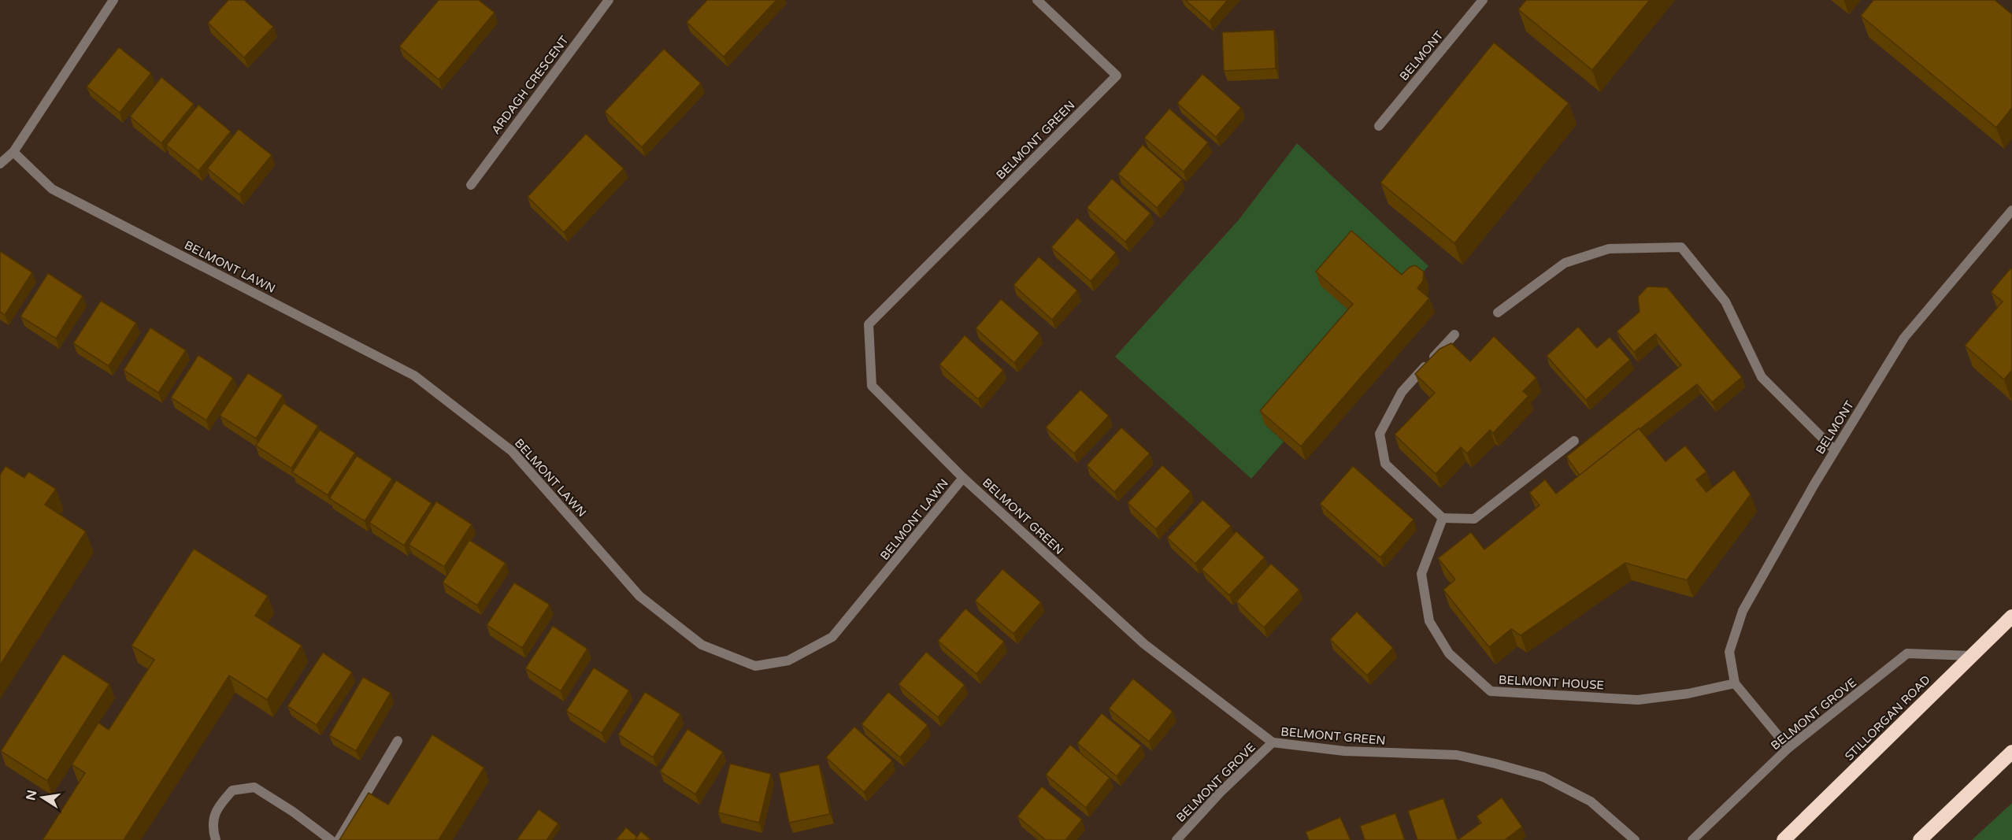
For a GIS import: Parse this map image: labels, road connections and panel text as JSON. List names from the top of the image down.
{
  "streets": {
    "highway": ["STILLORGAN ROAD"],
    "street": [
      "BELMONT",
      "ARDAGH CRESCENT",
      "BELMONT GREEN",
      "BELMONT LAWN",
      "BELMONT HOUSE",
      "BELMONT GROVE"
    ]
  },
  "crossings": [
    ["BELMONT", "BELMONT HOUSE"],
    ["BELMONT GREEN", "BELMONT LAWN"],
    ["BELMONT GREEN", "BELMONT GROVE"],
    ["BELMONT GROVE", "STILLORGAN ROAD"]
  ],
  "north": "left"
}
